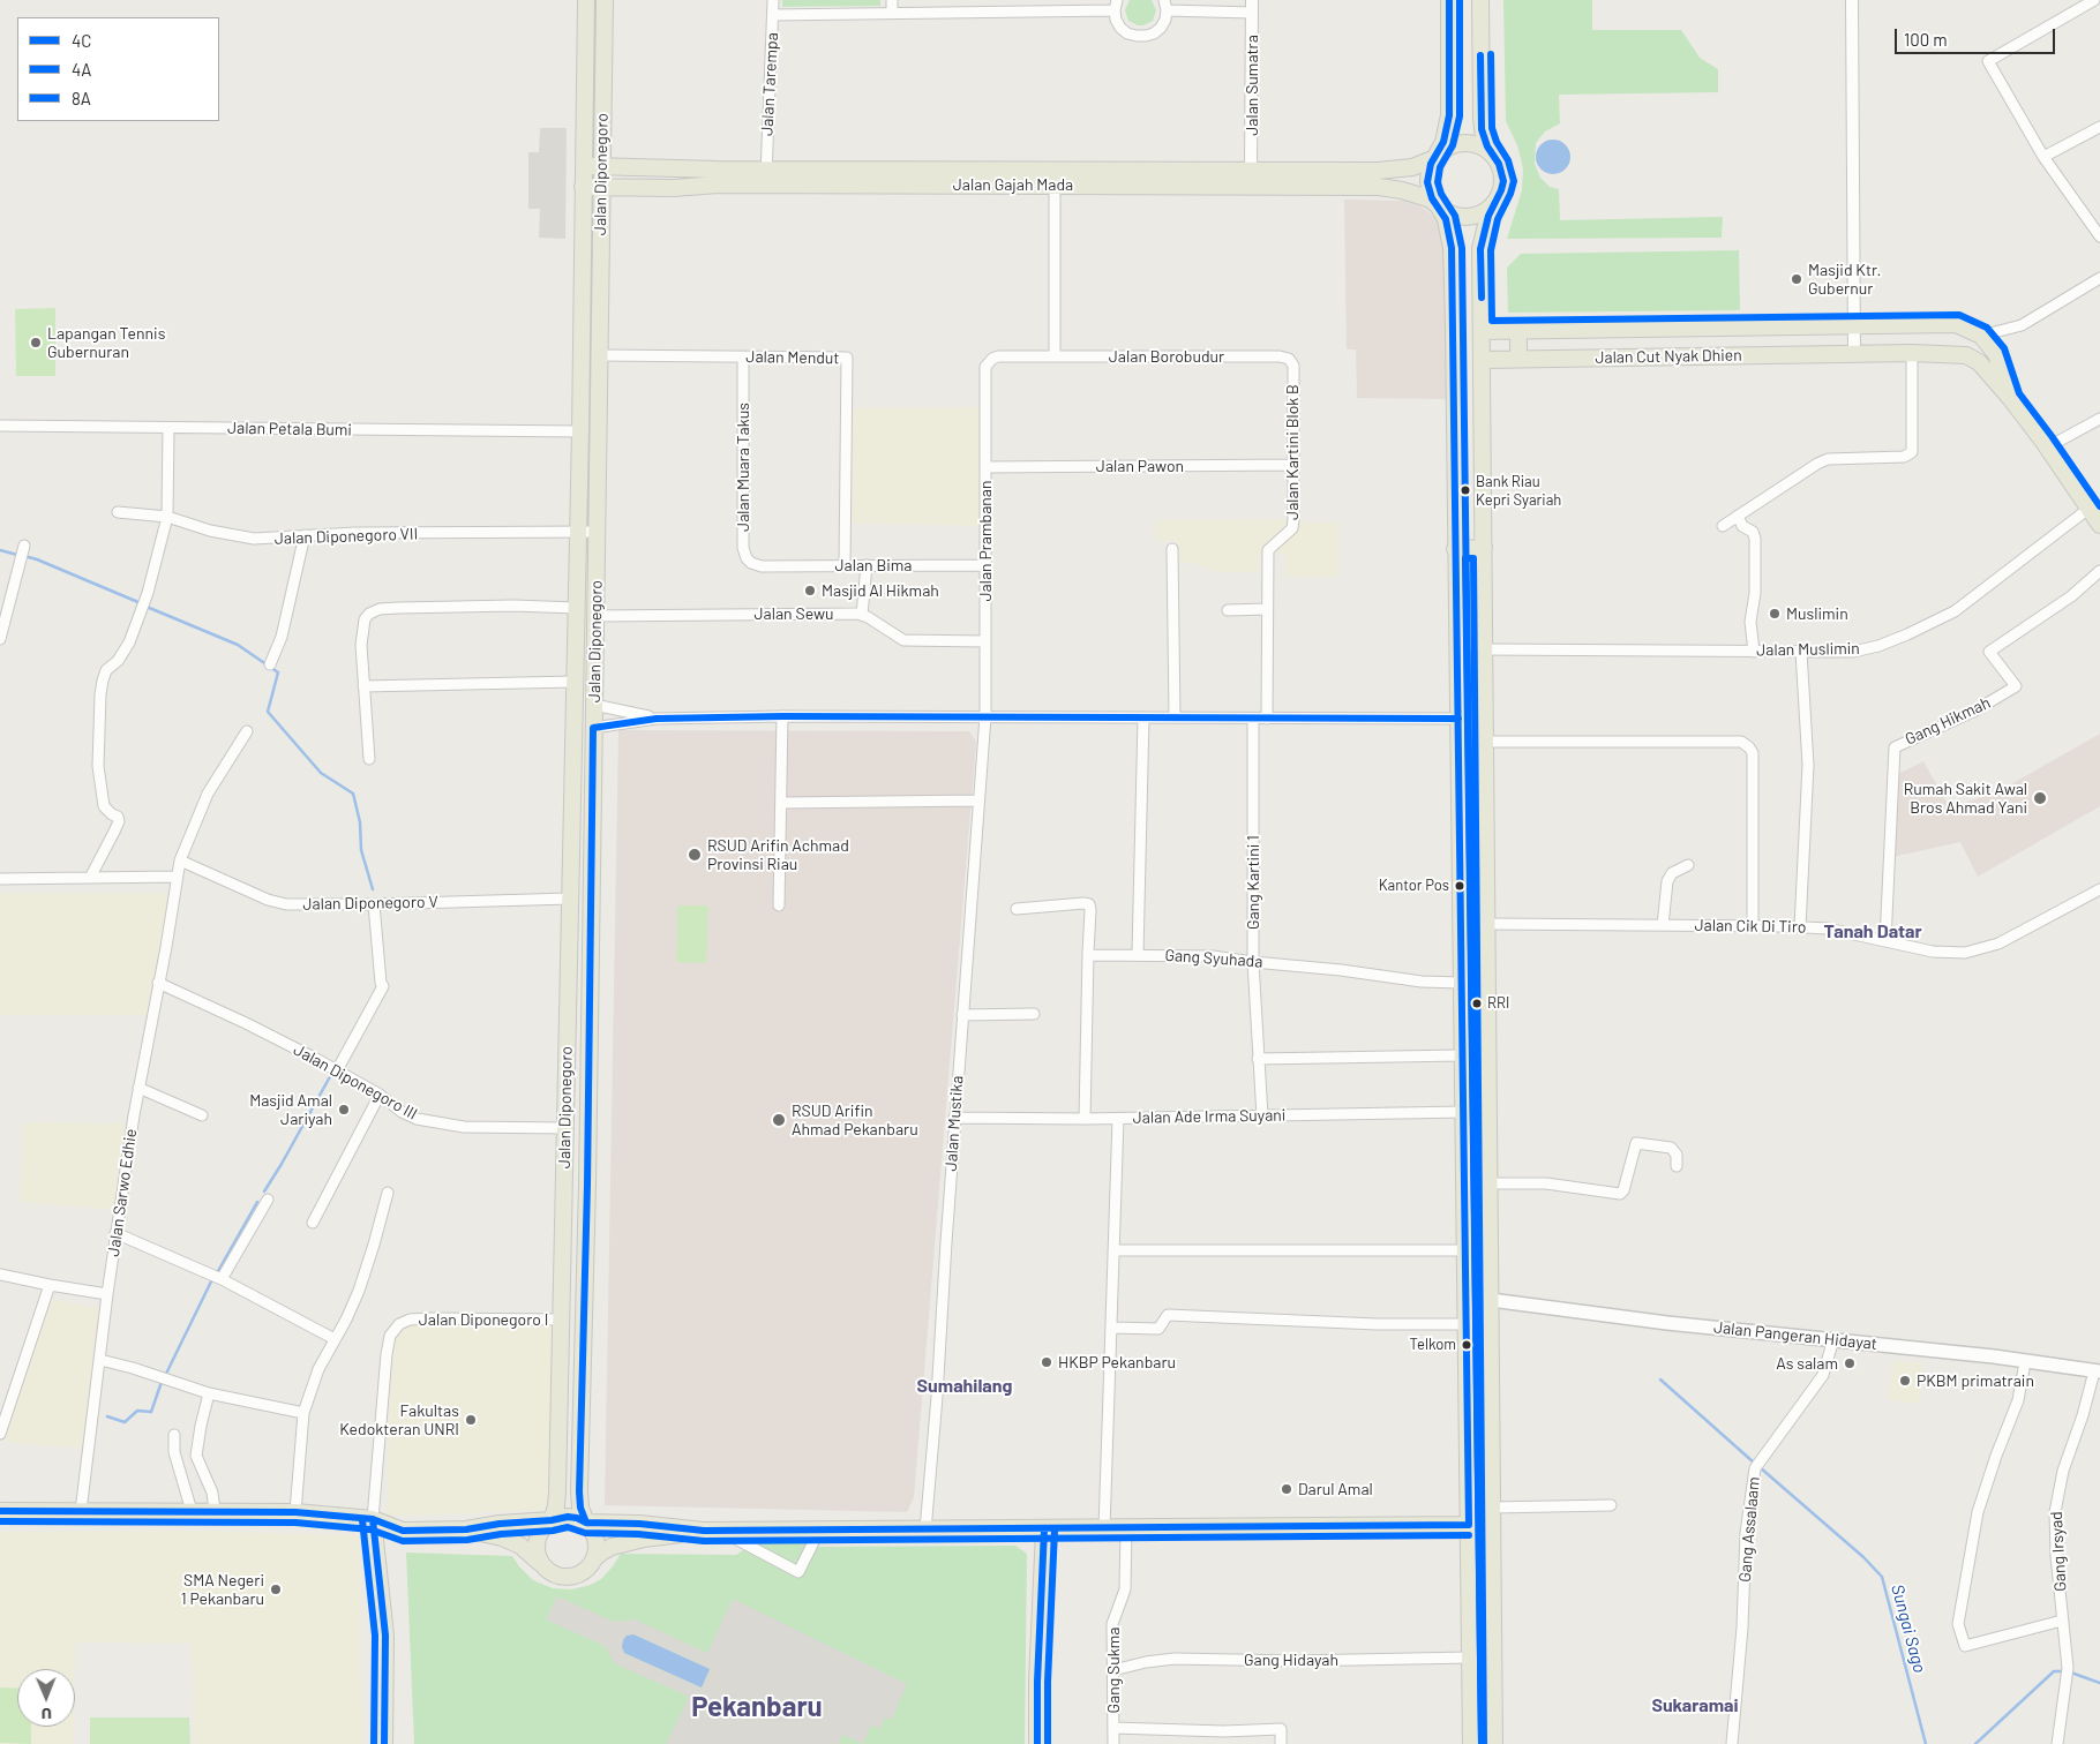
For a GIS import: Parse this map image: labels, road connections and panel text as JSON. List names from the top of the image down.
{
  "streets": {
    "main road": [
      "Jalan Diponegoro",
      "Jalan Gajah Mada",
      "Jalan Cut Nyak Dhien",
      "Jalan Pangeran Hidayat"
    ],
    "street": [
      "Jalan Tarempa",
      "Jalan Sumatra",
      "Jalan Borobudur",
      "Jalan Mendut",
      "Jalan Petala Bumi",
      "Jalan Kartini Blok B",
      "Jalan Pawon",
      "Jalan Muara Takus",
      "Jalan Diponegoro VII",
      "Jalan Prambanan",
      "Jalan Bima",
      "Jalan Sewu",
      "Jalan Muslimin",
      "Gang Hikmah",
      "Gang Kartini 1",
      "Jalan Diponegoro V",
      "Jalan Cik Di Tiro",
      "Gang Syuhada",
      "Jalan Diponegoro III",
      "Jalan Ade Irma Suyani",
      "Jalan Mustika",
      "Jalan Sarwo Edhie",
      "Jalan Diponegoro I",
      "Gang Assalaam",
      "Gang Irsyad",
      "Gang Hidayah",
      "Gang Sukma"
    ]
  },
  "crossings": [
    ["Jalan Tarempa", "Jalan Gajah Mada"],
    ["Jalan Sumatra", "Jalan Gajah Mada"],
    ["Jalan Diponegoro", "Jalan Gajah Mada"],
    ["Jalan Diponegoro", "Jalan Mendut"],
    ["Jalan Diponegoro", "Jalan Petala Bumi"],
    ["Jalan Diponegoro", "Jalan Diponegoro VII"],
    ["Jalan Diponegoro", "Jalan Sewu"],
    ["Jalan Diponegoro", "Jalan Diponegoro V"],
    ["Jalan Diponegoro", "Jalan Diponegoro III"],
    ["Jalan Diponegoro", "Jalan Diponegoro I"],
    ["Jalan Borobudur", "Jalan Kartini Blok B"],
    ["Jalan Borobudur", "Jalan Prambanan"],
    ["Jalan Cut Nyak Dhien", "Jalan Muslimin"],
    ["Jalan Mendut", "Jalan Muara Takus"],
    ["Jalan Mendut", "Jalan Bima"],
    ["Jalan Kartini Blok B", "Jalan Pawon"],
    ["Jalan Pawon", "Jalan Prambanan"],
    ["Jalan Muara Takus", "Jalan Bima"],
    ["Jalan Prambanan", "Jalan Bima"],
    ["Jalan Prambanan", "Jalan Sewu"],
    ["Jalan Prambanan", "Jalan Mustika"],
    ["Gang Hikmah", "Jalan Cik Di Tiro"],
    ["Gang Kartini 1", "Gang Syuhada"],
    ["Gang Kartini 1", "Jalan Ade Irma Suyani"],
    ["Jalan Diponegoro V", "Jalan Sarwo Edhie"],
    ["Jalan Diponegoro III", "Jalan Sarwo Edhie"],
    ["Jalan Ade Irma Suyani", "Jalan Mustika"],
    ["Jalan Pangeran Hidayat", "Gang Assalaam"],
    ["Jalan Pangeran Hidayat", "Gang Irsyad"],
    ["Gang Hidayah", "Gang Sukma"]
  ],
  "districts": [
    "Tanah Datar",
    "Sumahilang",
    "Sukaramai",
    "Pekanbaru"
  ],
  "water": ["Sungai Sago"],
  "places": [
    "Masjid Ktr. Gubernur",
    "Lapangan Tennis Gubernuran",
    "Bank Riau Kepri Syariah",
    "Masjid Al Hikmah",
    "Muslimin",
    "Rumah Sakit Awal Bros Ahmad Yani",
    "RSUD Arifin Achmad Provinsi Riau",
    "Kantor Pos",
    "RRI",
    "Masjid Amal Jariyah",
    "RSUD Arifin Ahmad Pekanbaru",
    "Telkom",
    "HKBP Pekanbaru",
    "As salam",
    "PKBM primatrain",
    "Fakultas Kedokteran UNRI",
    "Darul Amal",
    "SMA Negeri 1 Pekanbaru"
  ],
  "lines": ["transit line 4C", "transit line 8A", "transit line 4A"],
  "legend": ["4C", "4A", "8A"],
  "scale_bar": "100 m",
  "north": "bottom"
}
